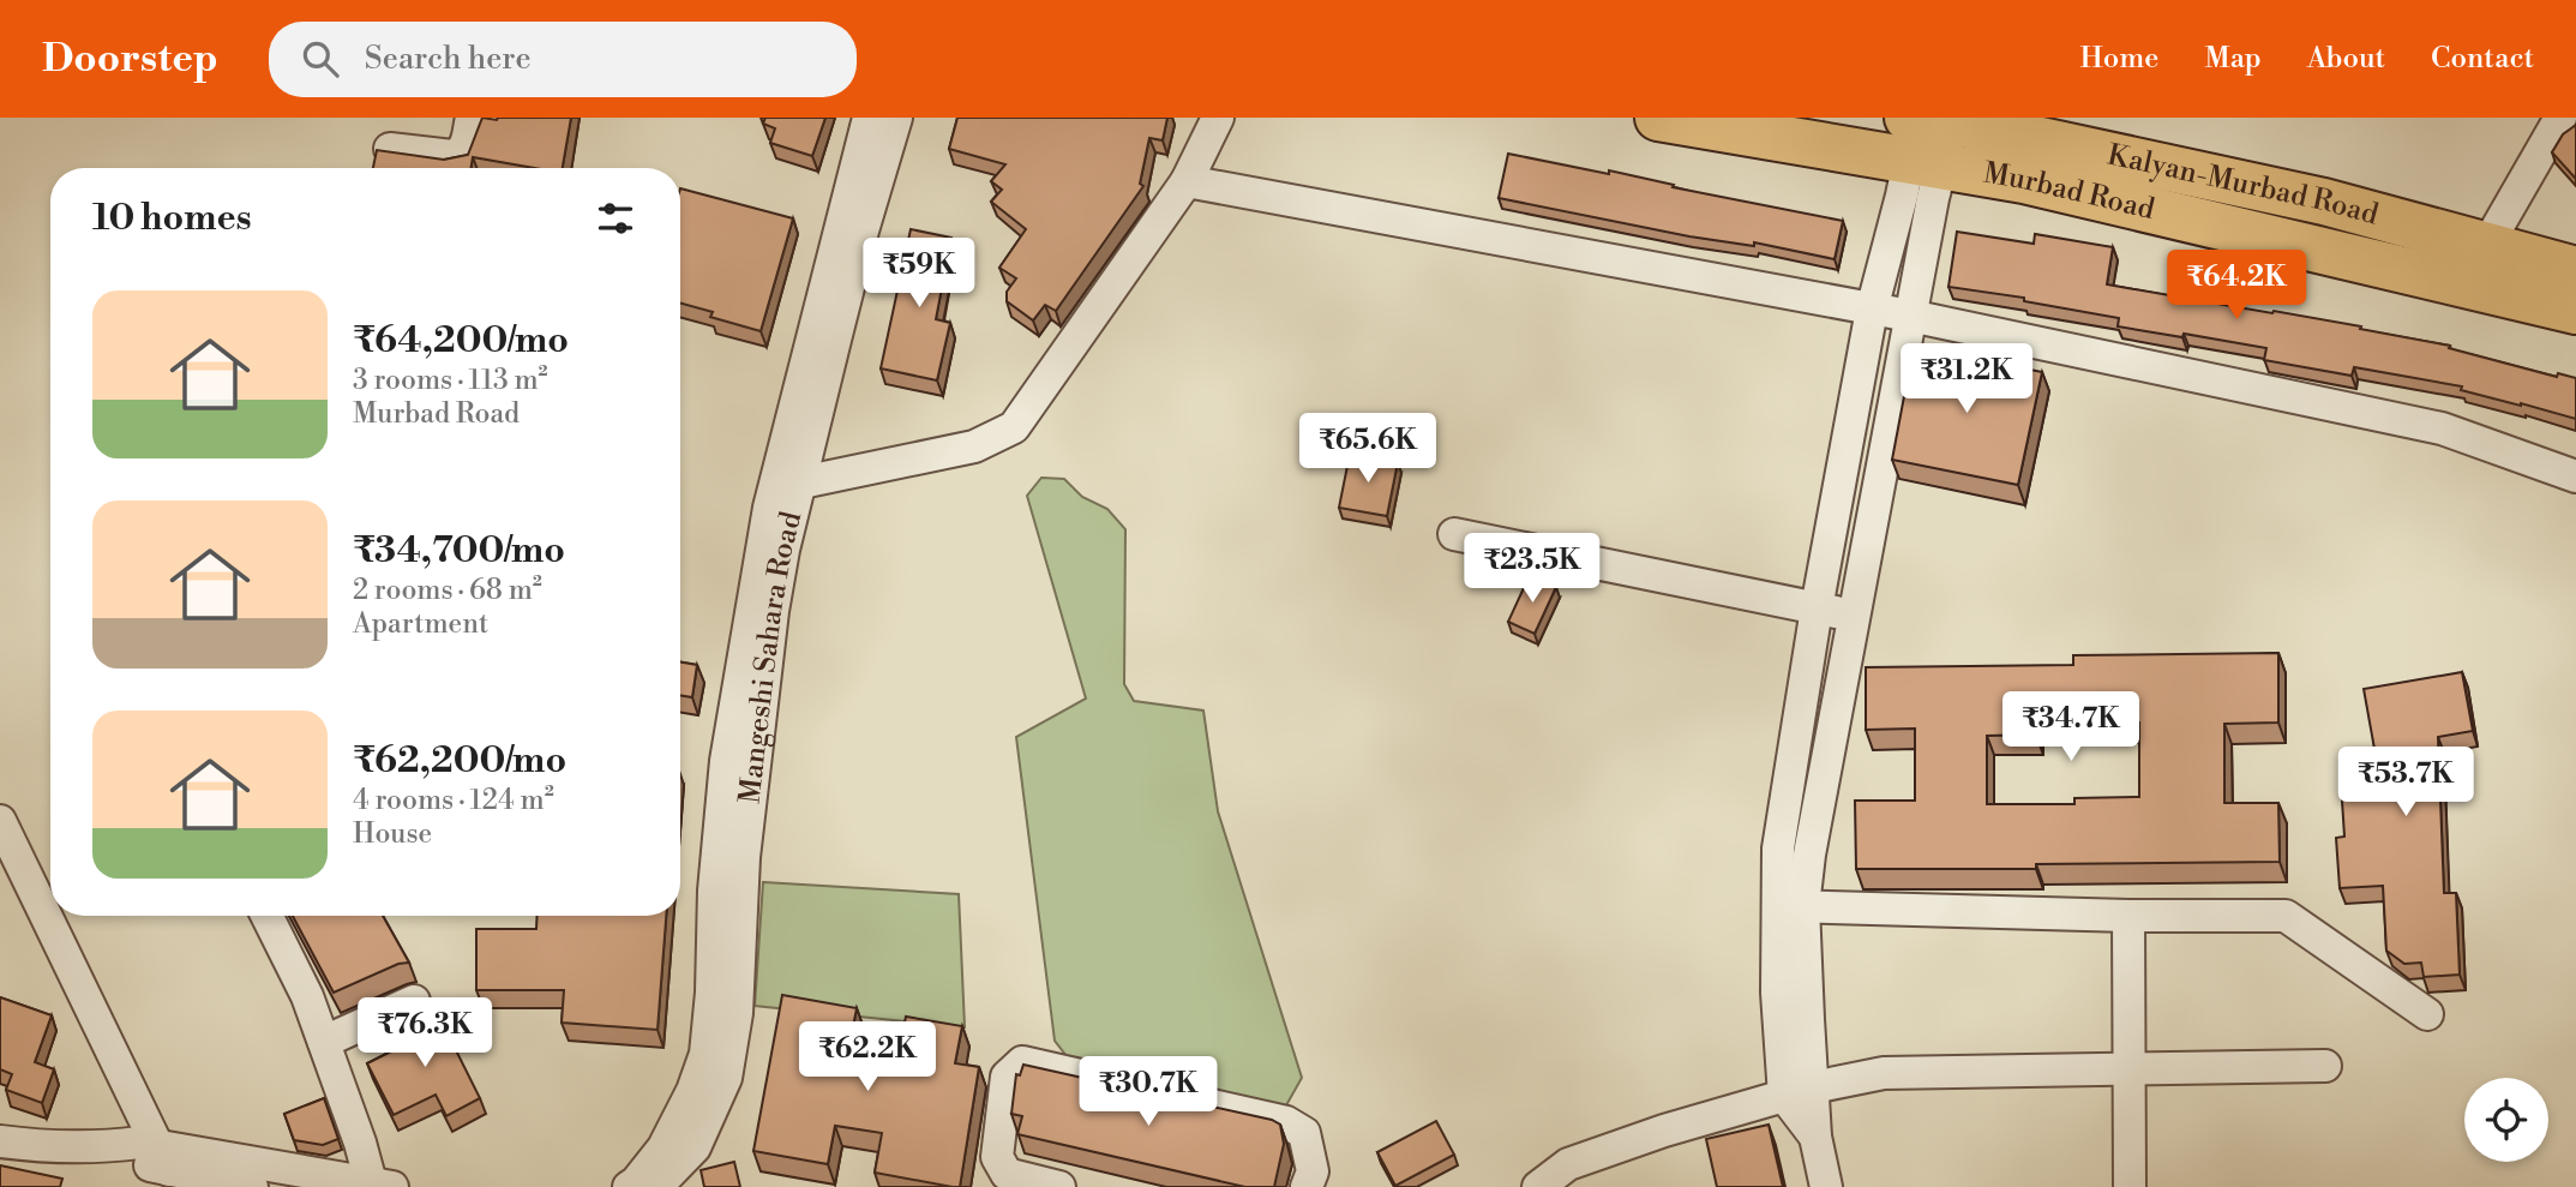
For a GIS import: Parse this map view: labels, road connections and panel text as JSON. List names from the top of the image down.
{
  "streets": {
    "highway": ["Kalyan-Murbad Road"],
    "street": ["Mangeshi Sahara Road"]
  },
  "page": {
    "header": "Doorstep",
    "search": "Search here",
    "nav": [
      "Home",
      "Map",
      "About",
      "Contact"
    ],
    "heading": "10 homes",
    "price": [
      "₹59K",
      "₹64.2K",
      "₹31.2K",
      "₹65.6K",
      "₹23.5K",
      "₹34.7K",
      "₹53.7K",
      "₹76.3K",
      "₹62.2K",
      "₹30.7K"
    ],
    "list": [
      {
        "name": "₹64,200/mo",
        "note": "3 rooms · 113 m² · Murbad Road"
      },
      {
        "name": "₹34,700/mo",
        "note": "2 rooms · 68 m² · Apartment"
      },
      {
        "name": "₹62,200/mo",
        "note": "4 rooms · 124 m² · House"
      }
    ]
  }
}
